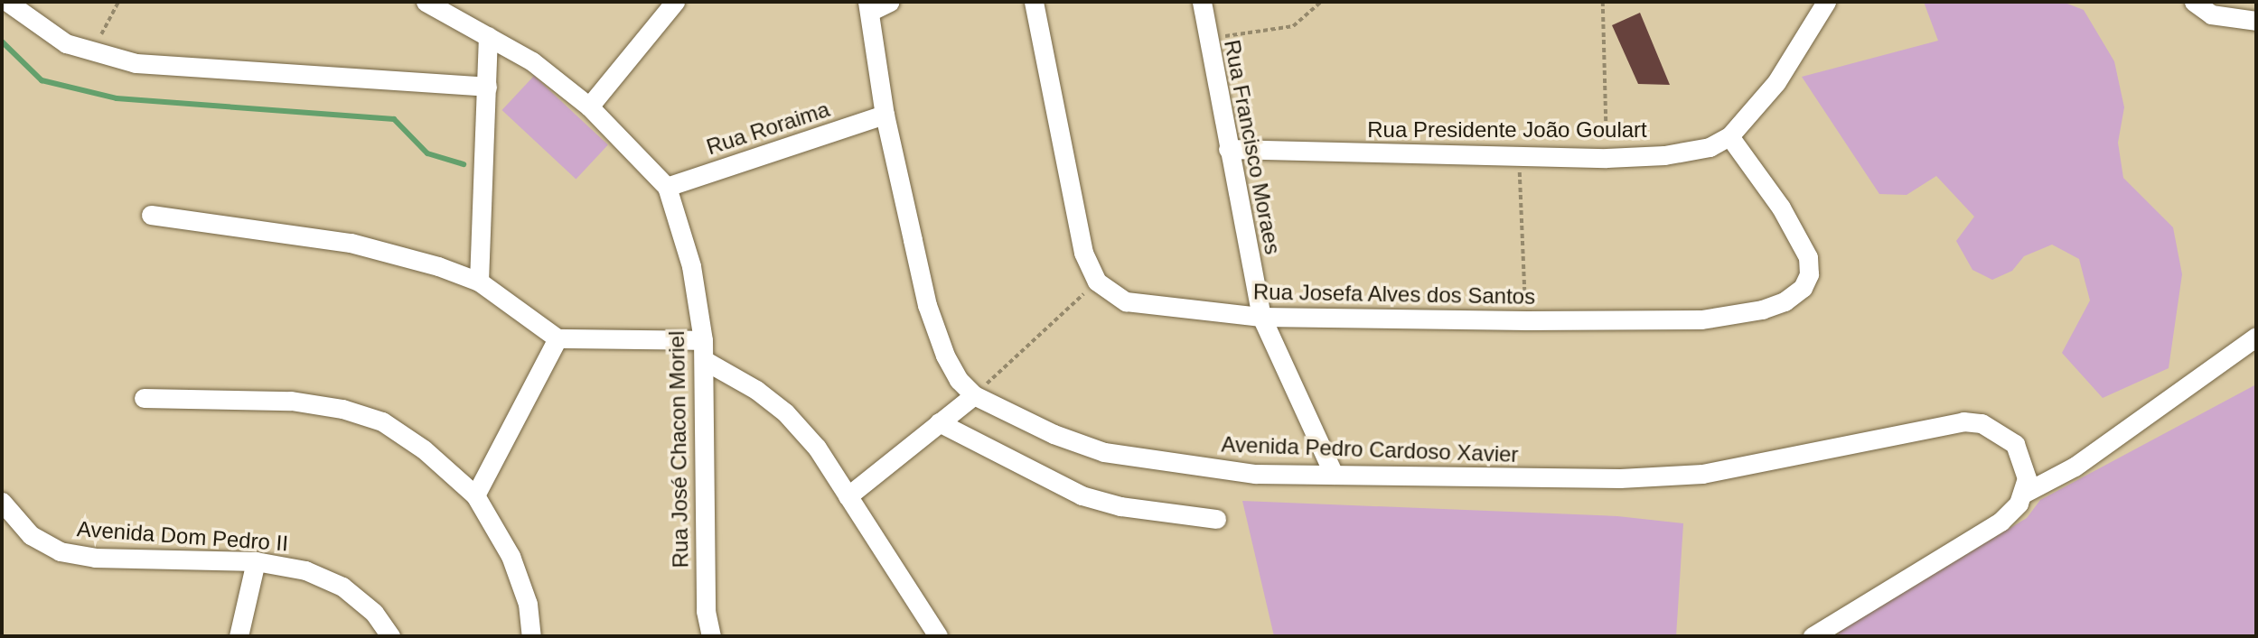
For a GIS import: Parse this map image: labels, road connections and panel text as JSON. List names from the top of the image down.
{
  "streets": {
    "street": [
      "Rua Roraima",
      "Rua Presidente João Goulart",
      "Rua Francisco Moraes",
      "Rua Josefa Alves dos Santos",
      "Rua José Chacon Moriel",
      "Avenida Pedro Cardoso Xavier",
      "Avenida Dom Pedro II"
    ]
  },
  "crossings": [
    ["Rua Roraima", "Rua José Chacon Moriel"],
    ["Rua Roraima", "Avenida Pedro Cardoso Xavier"],
    ["Rua Presidente João Goulart", "Rua Francisco Moraes"],
    ["Rua Presidente João Goulart", "Rua Josefa Alves dos Santos"],
    ["Rua Francisco Moraes", "Rua Josefa Alves dos Santos"],
    ["Rua Francisco Moraes", "Avenida Pedro Cardoso Xavier"]
  ]
}
